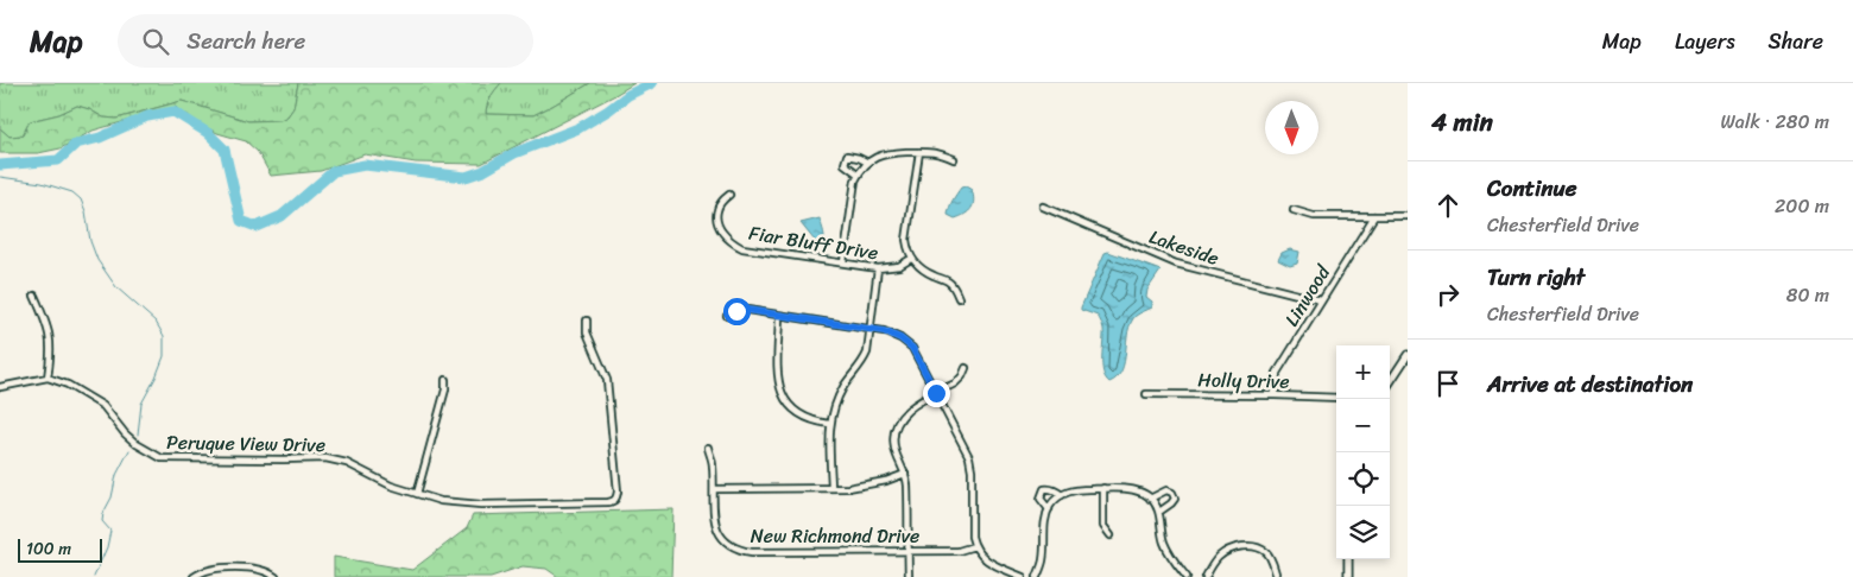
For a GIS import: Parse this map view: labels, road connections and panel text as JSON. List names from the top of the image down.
{
  "streets": {
    "street": [
      "Fiar Bluff Drive",
      "Lakeside",
      "Linwood",
      "Holly Drive",
      "Peruque View Drive",
      "New Richmond Drive"
    ]
  },
  "crossings": [
    ["Lakeside", "Linwood"],
    ["Linwood", "Holly Drive"]
  ],
  "scale_bar": "100 m",
  "north": "bottom",
  "page": {
    "header": "Map",
    "search": "Search here",
    "nav": ["Map", "Layers", "Share"],
    "heading": ["4 min", "Walk · 280 m"],
    "list": [
      ["Continue", "Chesterfield Drive", "200 m"],
      ["Turn right", "Chesterfield Drive", "80 m"],
      "Arrive at destination"
    ],
    "map_buttons": ["+", "−"],
    "scale": "100 m"
  }
}
